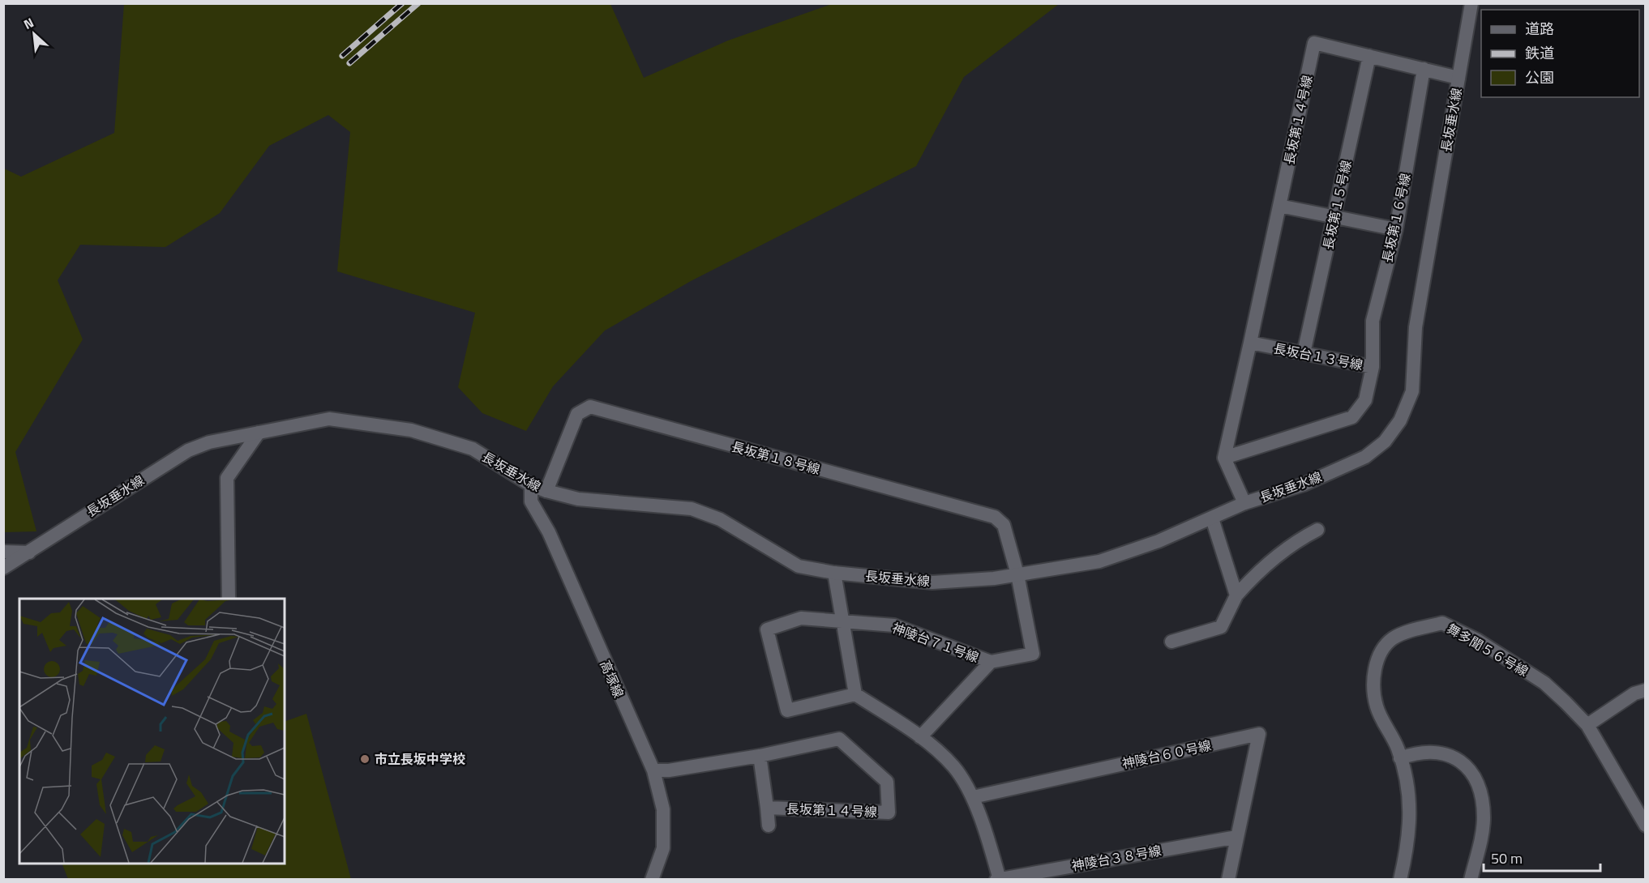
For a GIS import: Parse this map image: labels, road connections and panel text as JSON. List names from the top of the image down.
{
  "streets": {
    "street": [
      "長坂第１４号線",
      "長坂垂水線",
      "長坂第１５号線",
      "長坂第１６号線",
      "長坂台１３号線",
      "長坂第１８号線",
      "神陵台７１号線",
      "舞多聞５６号線",
      "高塚線",
      "神陵台６０号線",
      "神陵台３８号線"
    ]
  },
  "crossings": [
    ["長坂第１４号線", "長坂垂水線"],
    ["長坂第１４号線", "長坂第１５号線"],
    ["長坂第１４号線", "長坂第１６号線"],
    ["長坂第１４号線", "長坂台１３号線"],
    ["長坂第１４号線", "高塚線"],
    ["長坂垂水線", "長坂第１８号線"],
    ["長坂垂水線", "神陵台７１号線"],
    ["長坂垂水線", "高塚線"],
    ["長坂第１５号線", "長坂台１３号線"],
    ["長坂第１６号線", "長坂台１３号線"],
    ["長坂第１８号線", "神陵台７１号線"],
    ["神陵台６０号線", "神陵台３８号線"]
  ],
  "places": ["市立長坂中学校"],
  "legend": ["道路", "鉄道", "公園"],
  "scale_bar": "50 m",
  "north": "top left"
}
